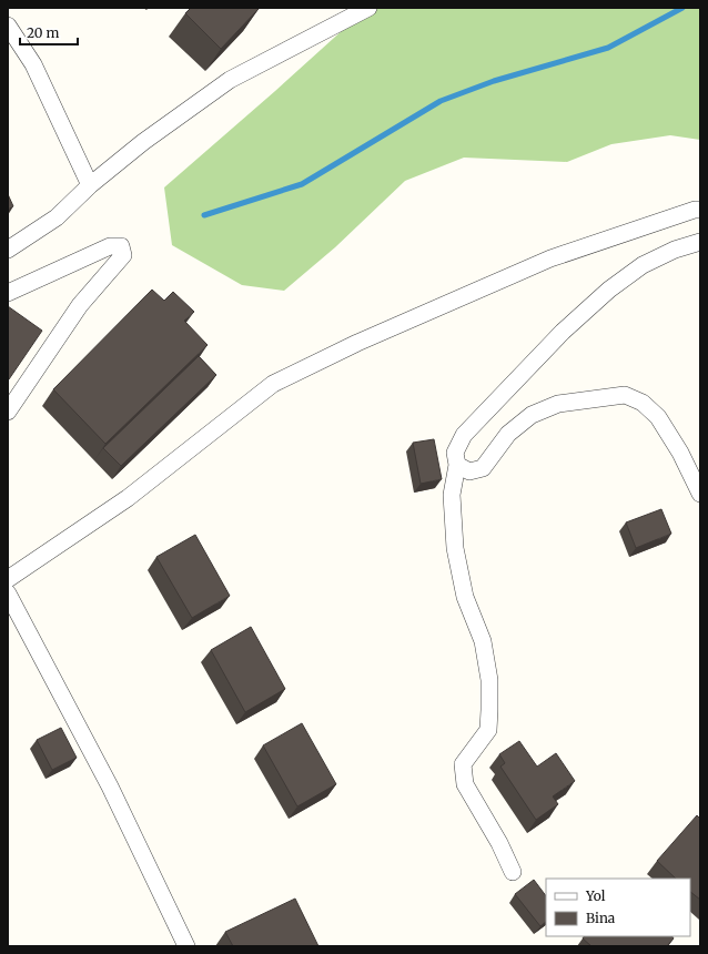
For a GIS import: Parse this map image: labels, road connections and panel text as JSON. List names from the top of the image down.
{
  "legend": ["Yol", "Bina"],
  "scale_bar": "20 m"
}
